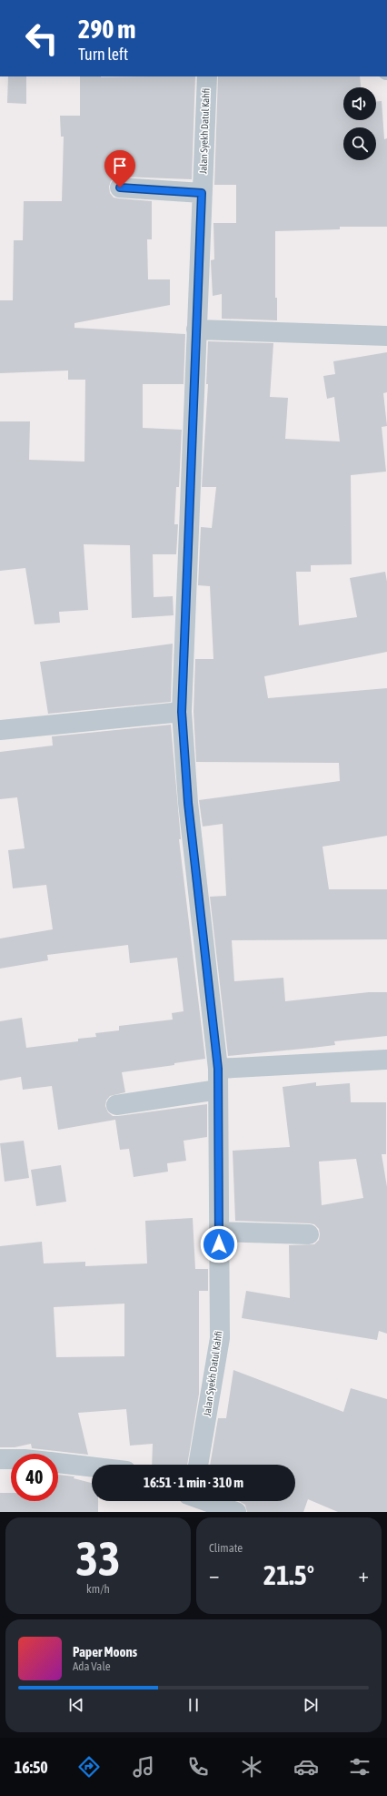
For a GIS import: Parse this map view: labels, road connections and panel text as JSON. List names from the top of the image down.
{
  "streets": {
    "street": ["Jalan Syekh Datul Kahfi"]
  },
  "page": {
    "turn": ["290 m", "Turn left"],
    "limit": "40",
    "trip": "16:51 · 1 min · 310 m",
    "tile": [
      ["33", "km/h"],
      "Climate"
    ],
    "heat": ["−", "21.5°", "+"],
    "song": ["Paper Moons", "Ada Vale"],
    "tabs": "16:50"
  }
}
